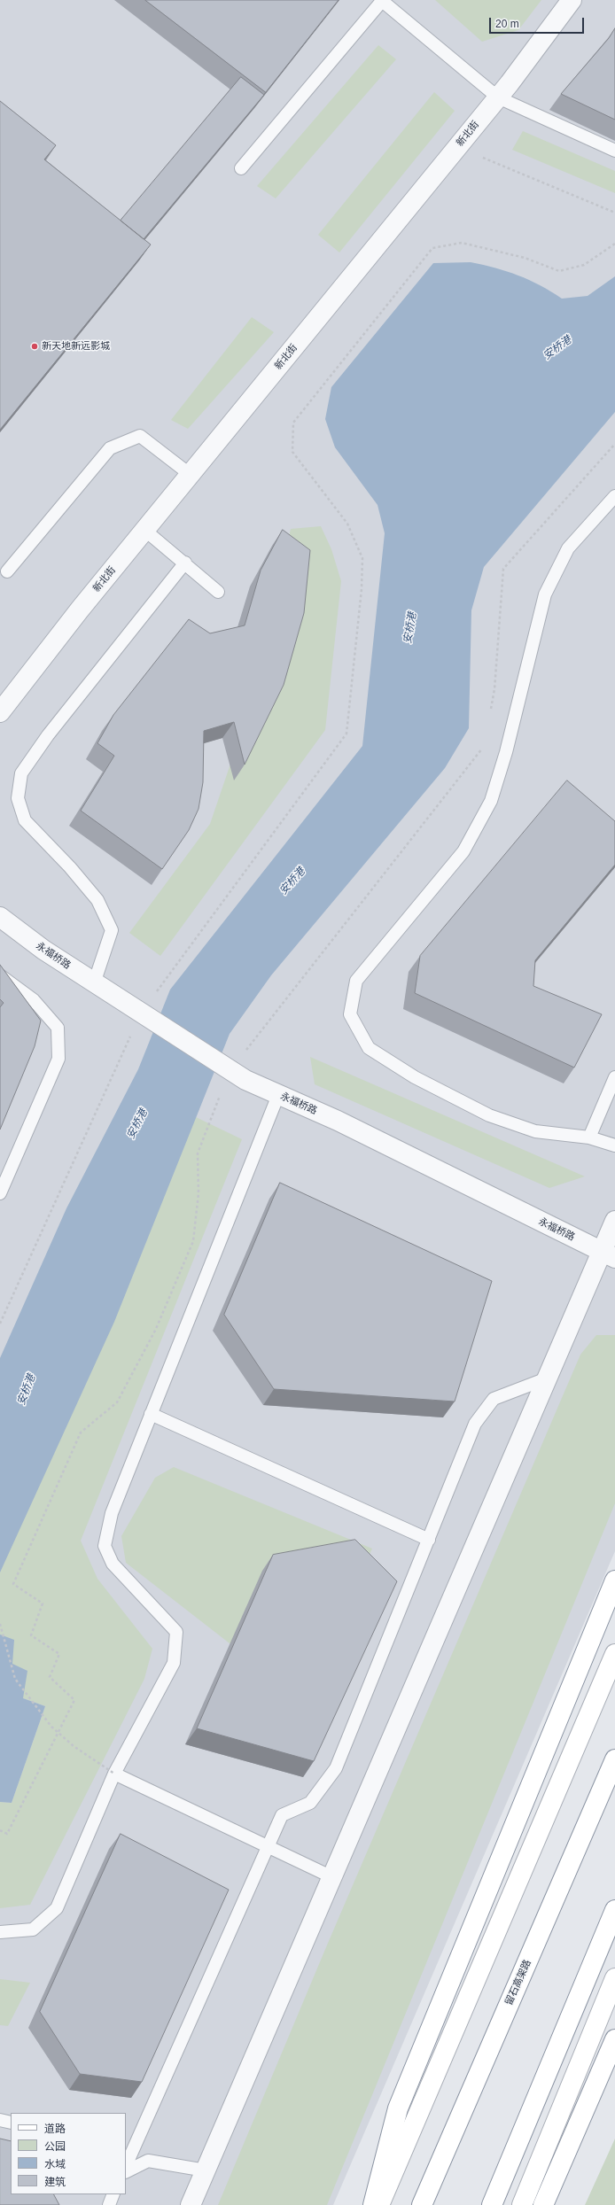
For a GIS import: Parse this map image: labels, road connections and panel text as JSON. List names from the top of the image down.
{
  "streets": {
    "main road": ["留石高架路"],
    "street": ["新北街", "永福桥路"]
  },
  "water": ["安桥港"],
  "places": ["新天地新远影城"],
  "legend": [
    "道路",
    "公园",
    "水域",
    "建筑"
  ],
  "scale_bar": "20 m"
}
